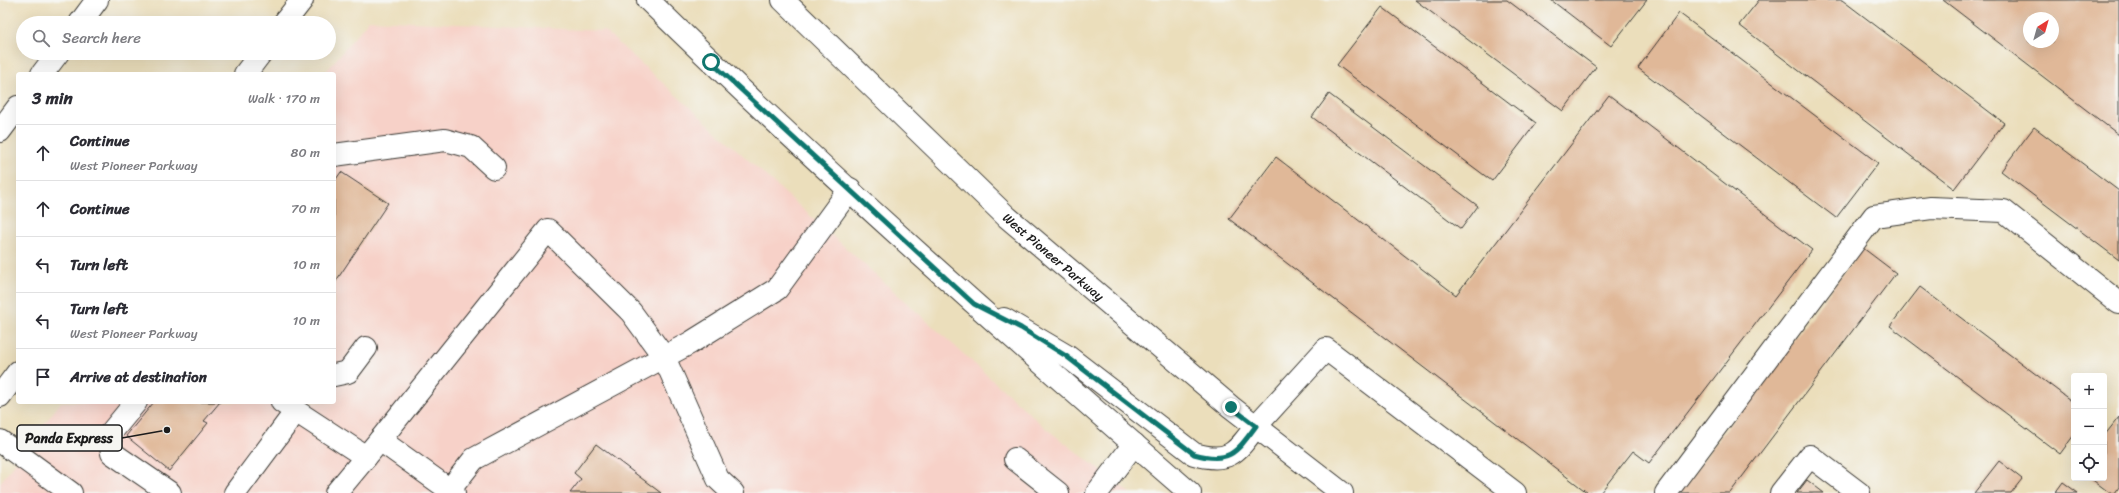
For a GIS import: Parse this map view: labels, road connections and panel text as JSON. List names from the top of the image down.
{
  "streets": {
    "main road": ["West Pioneer Parkway"]
  },
  "places": ["Panda Express"],
  "north": "top right",
  "page": {
    "search": "Search here",
    "heading": ["3 min", "Walk · 170 m"],
    "list": [
      ["Continue", "West Pioneer Parkway", "80 m"],
      ["Continue", "70 m"],
      ["Turn left", "10 m"],
      ["Turn left", "West Pioneer Parkway", "10 m"],
      "Arrive at destination"
    ],
    "map_buttons": ["+", "−"]
  }
}
